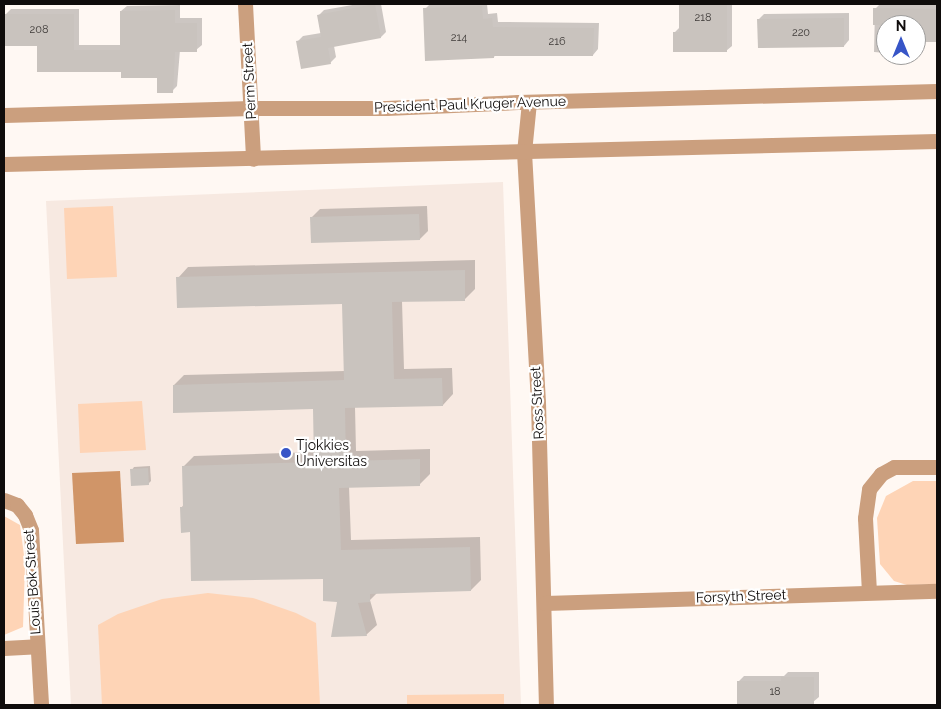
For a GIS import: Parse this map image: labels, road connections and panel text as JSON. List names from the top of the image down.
{
  "streets": {
    "street": [
      "Perm Street",
      "President Paul Kruger Avenue",
      "Ross Street",
      "Louis Bok Street",
      "Forsyth Street"
    ]
  },
  "crossings": [
    ["Perm Street", "President Paul Kruger Avenue"],
    ["President Paul Kruger Avenue", "Ross Street"],
    ["Ross Street", "Forsyth Street"]
  ],
  "places": ["Tjokkies Universitas"],
  "house_numbers": [
    "218",
    "208",
    "220",
    "214",
    "216",
    "18"
  ],
  "north": "top"
}
